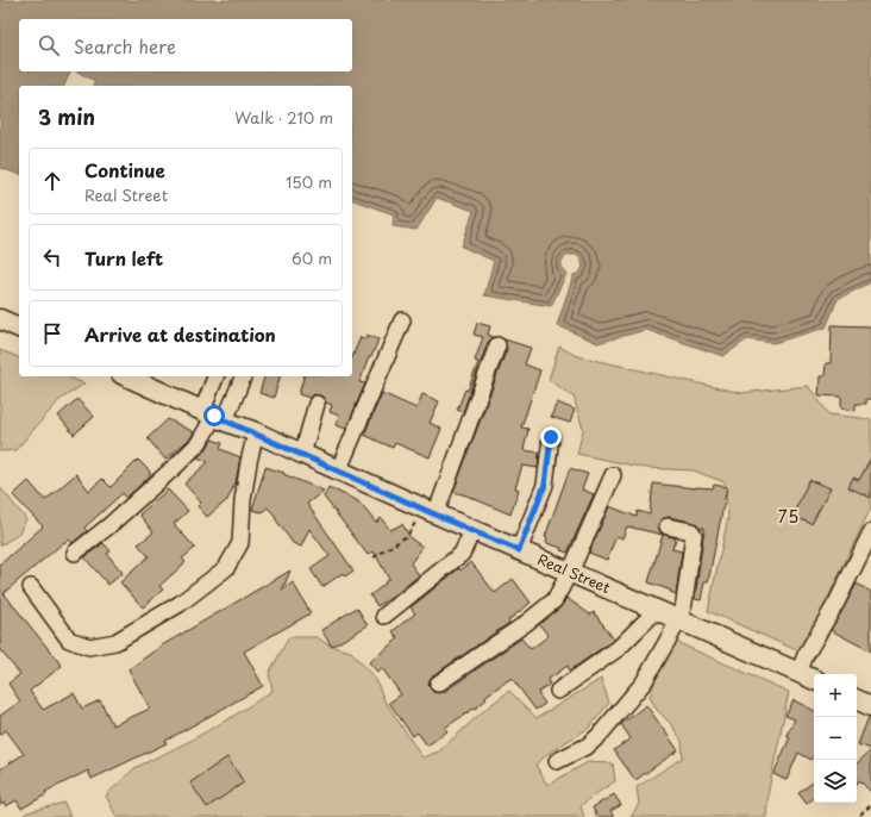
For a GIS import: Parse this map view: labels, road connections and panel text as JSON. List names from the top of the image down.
{
  "streets": {
    "main road": ["Real Street"]
  },
  "districts": ["75"],
  "page": {
    "search": "Search here",
    "heading": ["3 min", "Walk · 210 m"],
    "list": [
      ["Continue", "Real Street", "150 m"],
      ["Turn left", "60 m"],
      "Arrive at destination"
    ],
    "map_buttons": ["+", "−"]
  }
}
